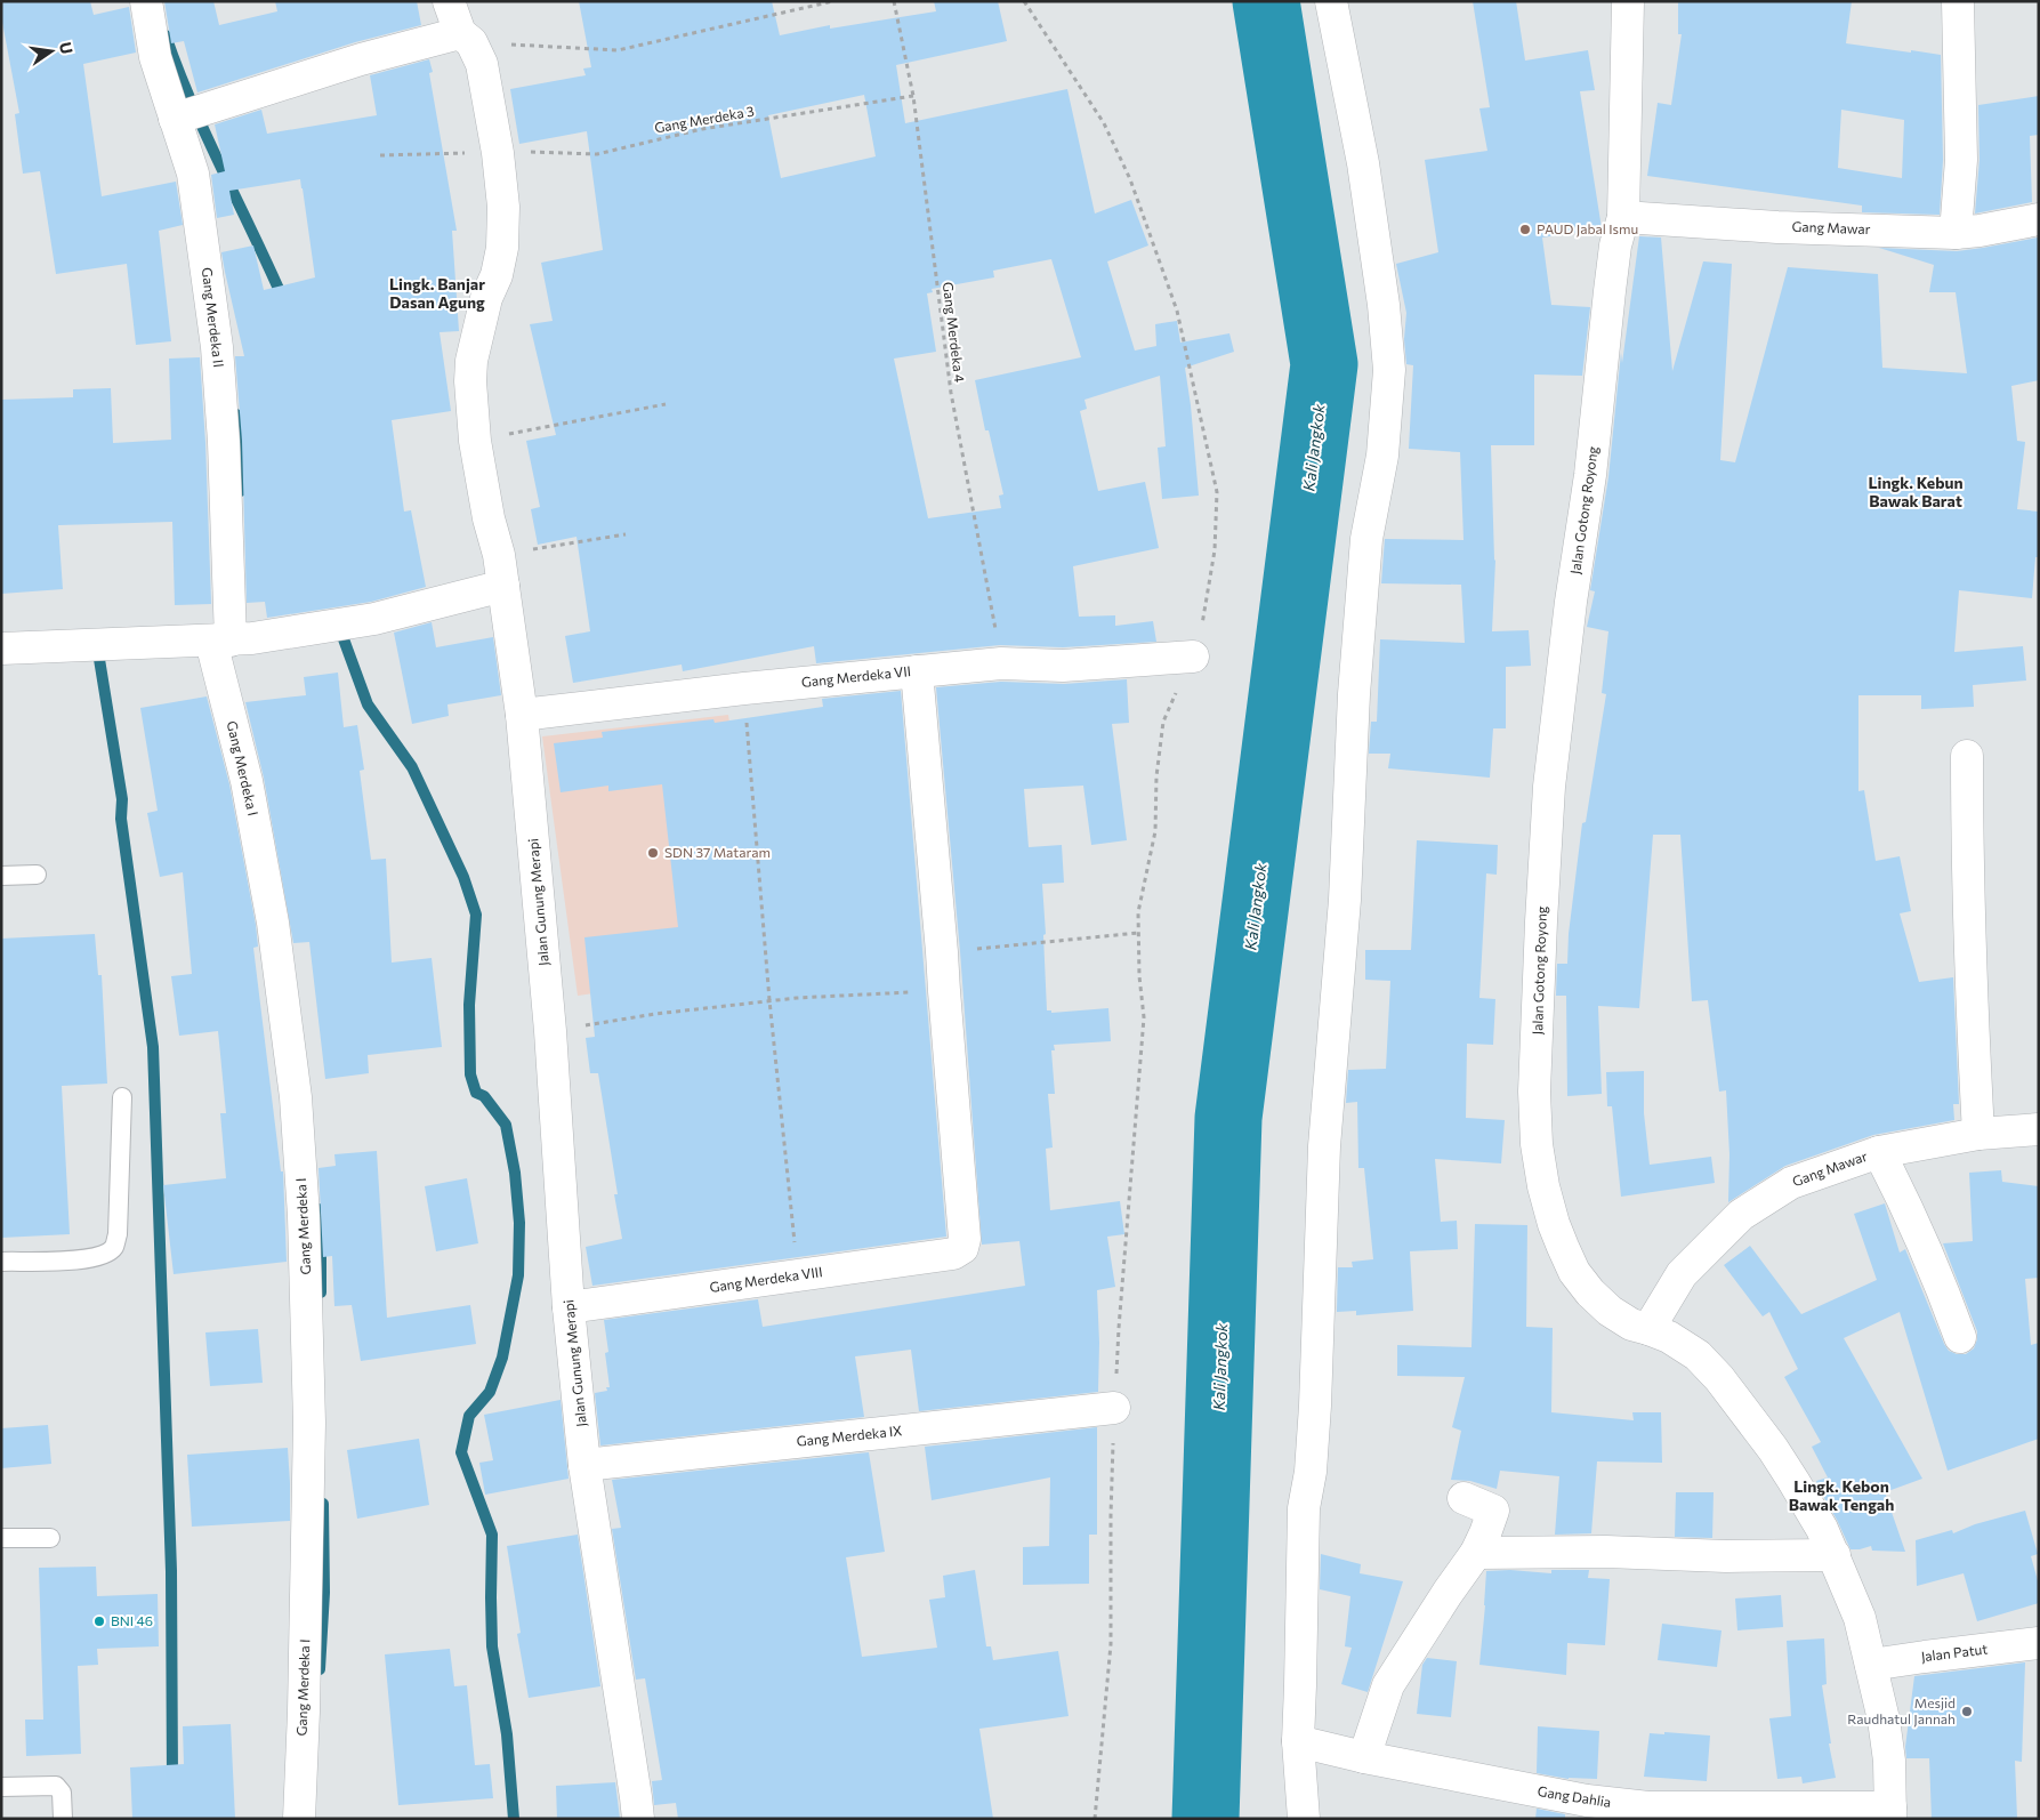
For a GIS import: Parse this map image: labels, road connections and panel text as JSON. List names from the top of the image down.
{
  "streets": {
    "street": [
      "Gang Mawar",
      "Gang Merdeka II",
      "Jalan Gotong Royong",
      "Gang Merdeka VII",
      "Gang Merdeka I",
      "Jalan Gunung Merapi",
      "Gang Merdeka VIII",
      "Gang Merdeka IX",
      "Jalan Patut",
      "Gang Dahlia"
    ],
    "path": ["Gang Merdeka 3", "Gang Merdeka 4"]
  },
  "crossings": [
    ["Gang Merdeka 3", "Gang Merdeka 4"],
    ["Gang Merdeka 3", "Jalan Gunung Merapi"],
    ["Gang Mawar", "Jalan Gotong Royong"],
    ["Gang Merdeka II", "Gang Merdeka I"],
    ["Gang Merdeka 4", "Gang Merdeka VII"],
    ["Jalan Gotong Royong", "Jalan Patut"],
    ["Jalan Gotong Royong", "Gang Dahlia"],
    ["Gang Merdeka VII", "Jalan Gunung Merapi"],
    ["Jalan Gunung Merapi", "Gang Merdeka VIII"],
    ["Jalan Gunung Merapi", "Gang Merdeka IX"]
  ],
  "districts": ["Lingk. Banjar Dasan Agung", "Lingk. Kebun Bawak Barat", "Lingk. Kebon Bawak Tengah"],
  "water": ["Kali Jangkok"],
  "places": [
    "PAUD Jabal Ismu",
    "SDN 37 Mataram",
    "BNI 46",
    "Mesjid Raudhatul Jannah"
  ],
  "north": "right"
}
